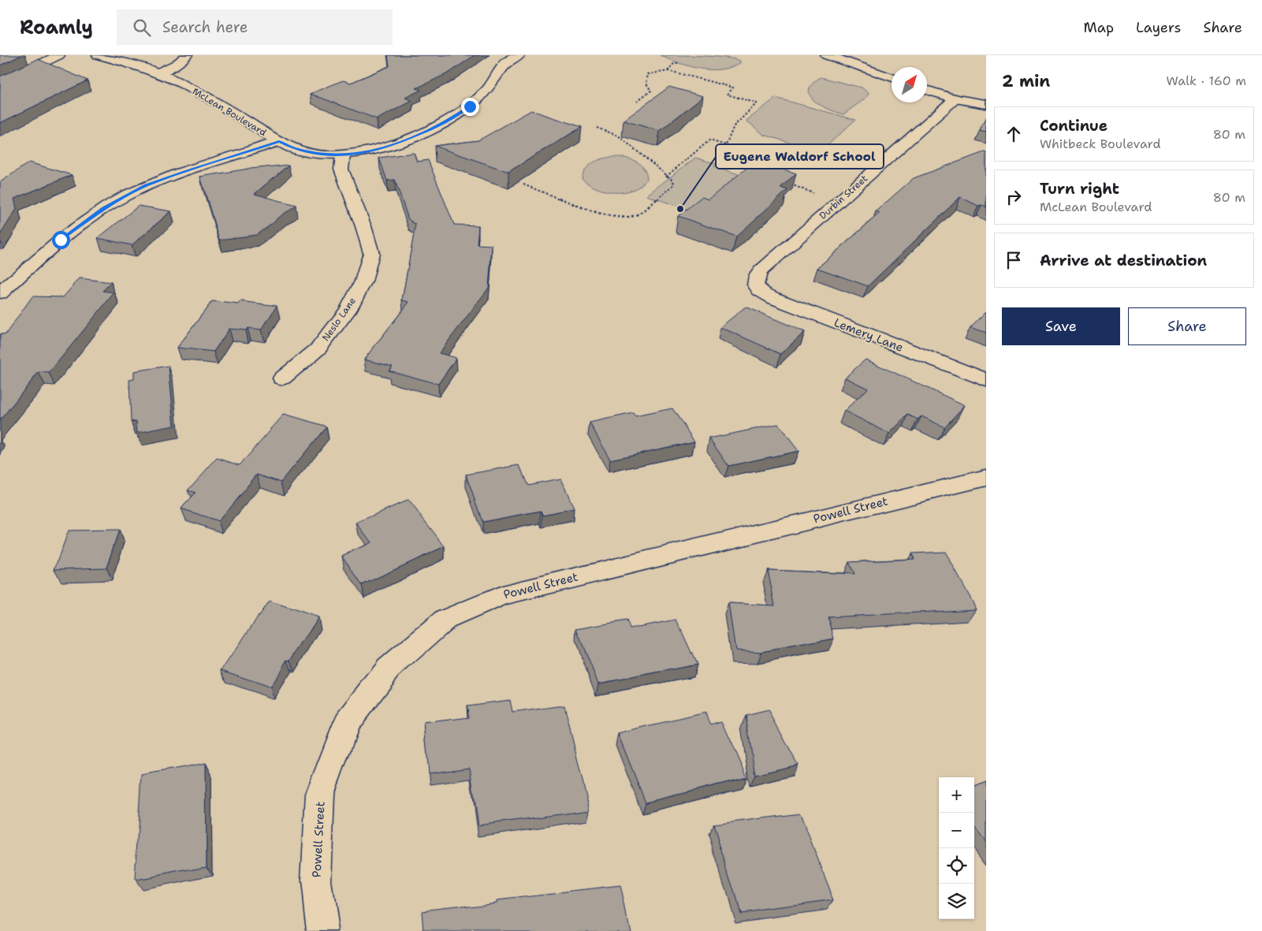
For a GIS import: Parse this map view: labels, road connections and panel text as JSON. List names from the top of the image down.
{
  "streets": {
    "street": [
      "McLean Boulevard",
      "Durbin Street",
      "Neslo Lane",
      "Lemery Lane",
      "Powell Street"
    ]
  },
  "crossings": [
    ["McLean Boulevard", "Neslo Lane"],
    ["Durbin Street", "Lemery Lane"]
  ],
  "places": ["Eugene Waldorf School"],
  "north": "top right",
  "page": {
    "header": "Roamly",
    "search": "Search here",
    "nav": ["Map", "Layers", "Share"],
    "heading": ["2 min", "Walk · 160 m"],
    "list": [
      ["Continue", "Whitbeck Boulevard", "80 m"],
      ["Turn right", "McLean Boulevard", "80 m"],
      "Arrive at destination"
    ],
    "buttons": ["Save", "Share"],
    "map_buttons": ["+", "−"]
  }
}
